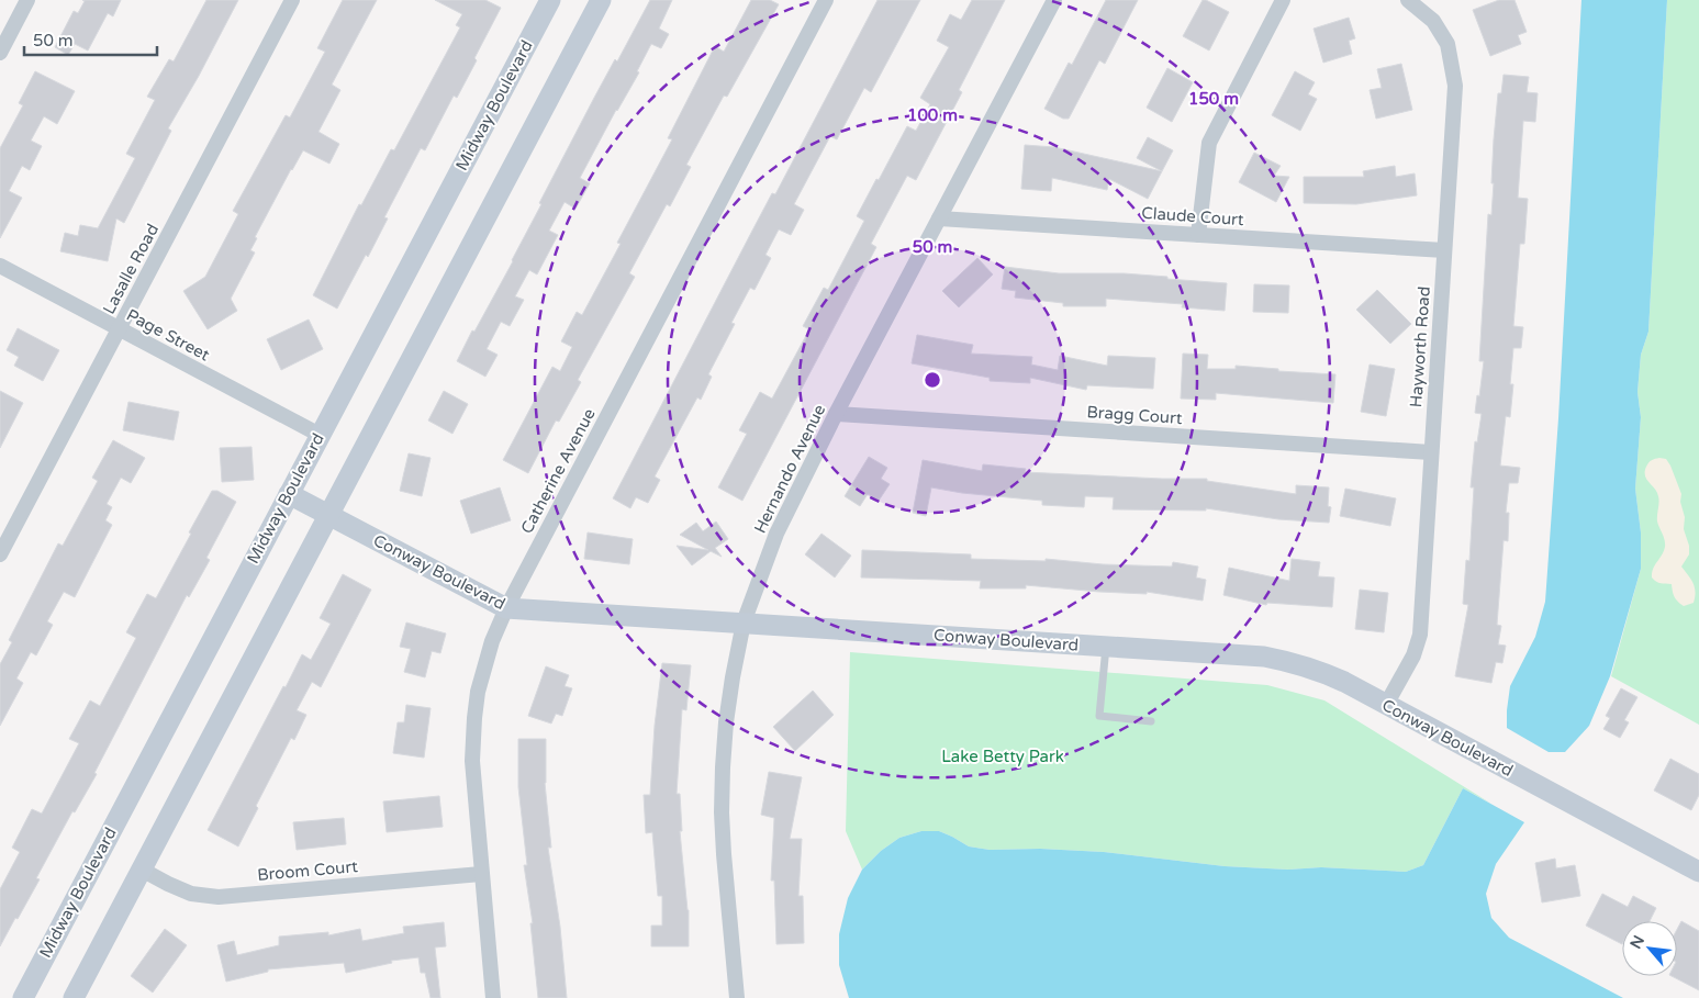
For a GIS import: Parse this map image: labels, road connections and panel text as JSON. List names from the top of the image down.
{
  "streets": {
    "street": [
      "Midway Boulevard",
      "Claude Court",
      "Lasalle Road",
      "Page Street",
      "Hayworth Road",
      "Bragg Court",
      "Hernando Avenue",
      "Catherine Avenue",
      "Conway Boulevard",
      "Broom Court"
    ]
  },
  "crossings": [
    ["Midway Boulevard", "Page Street"],
    ["Midway Boulevard", "Conway Boulevard"],
    ["Claude Court", "Hayworth Road"],
    ["Claude Court", "Hernando Avenue"],
    ["Lasalle Road", "Page Street"],
    ["Hayworth Road", "Bragg Court"],
    ["Hayworth Road", "Conway Boulevard"],
    ["Bragg Court", "Hernando Avenue"],
    ["Hernando Avenue", "Conway Boulevard"],
    ["Catherine Avenue", "Conway Boulevard"],
    ["Catherine Avenue", "Broom Court"]
  ],
  "parks": ["Lake Betty Park"],
  "scale_bar": "50 m",
  "north": "top left",
  "rings": ["150 m", "100 m", "50 m"]
}
